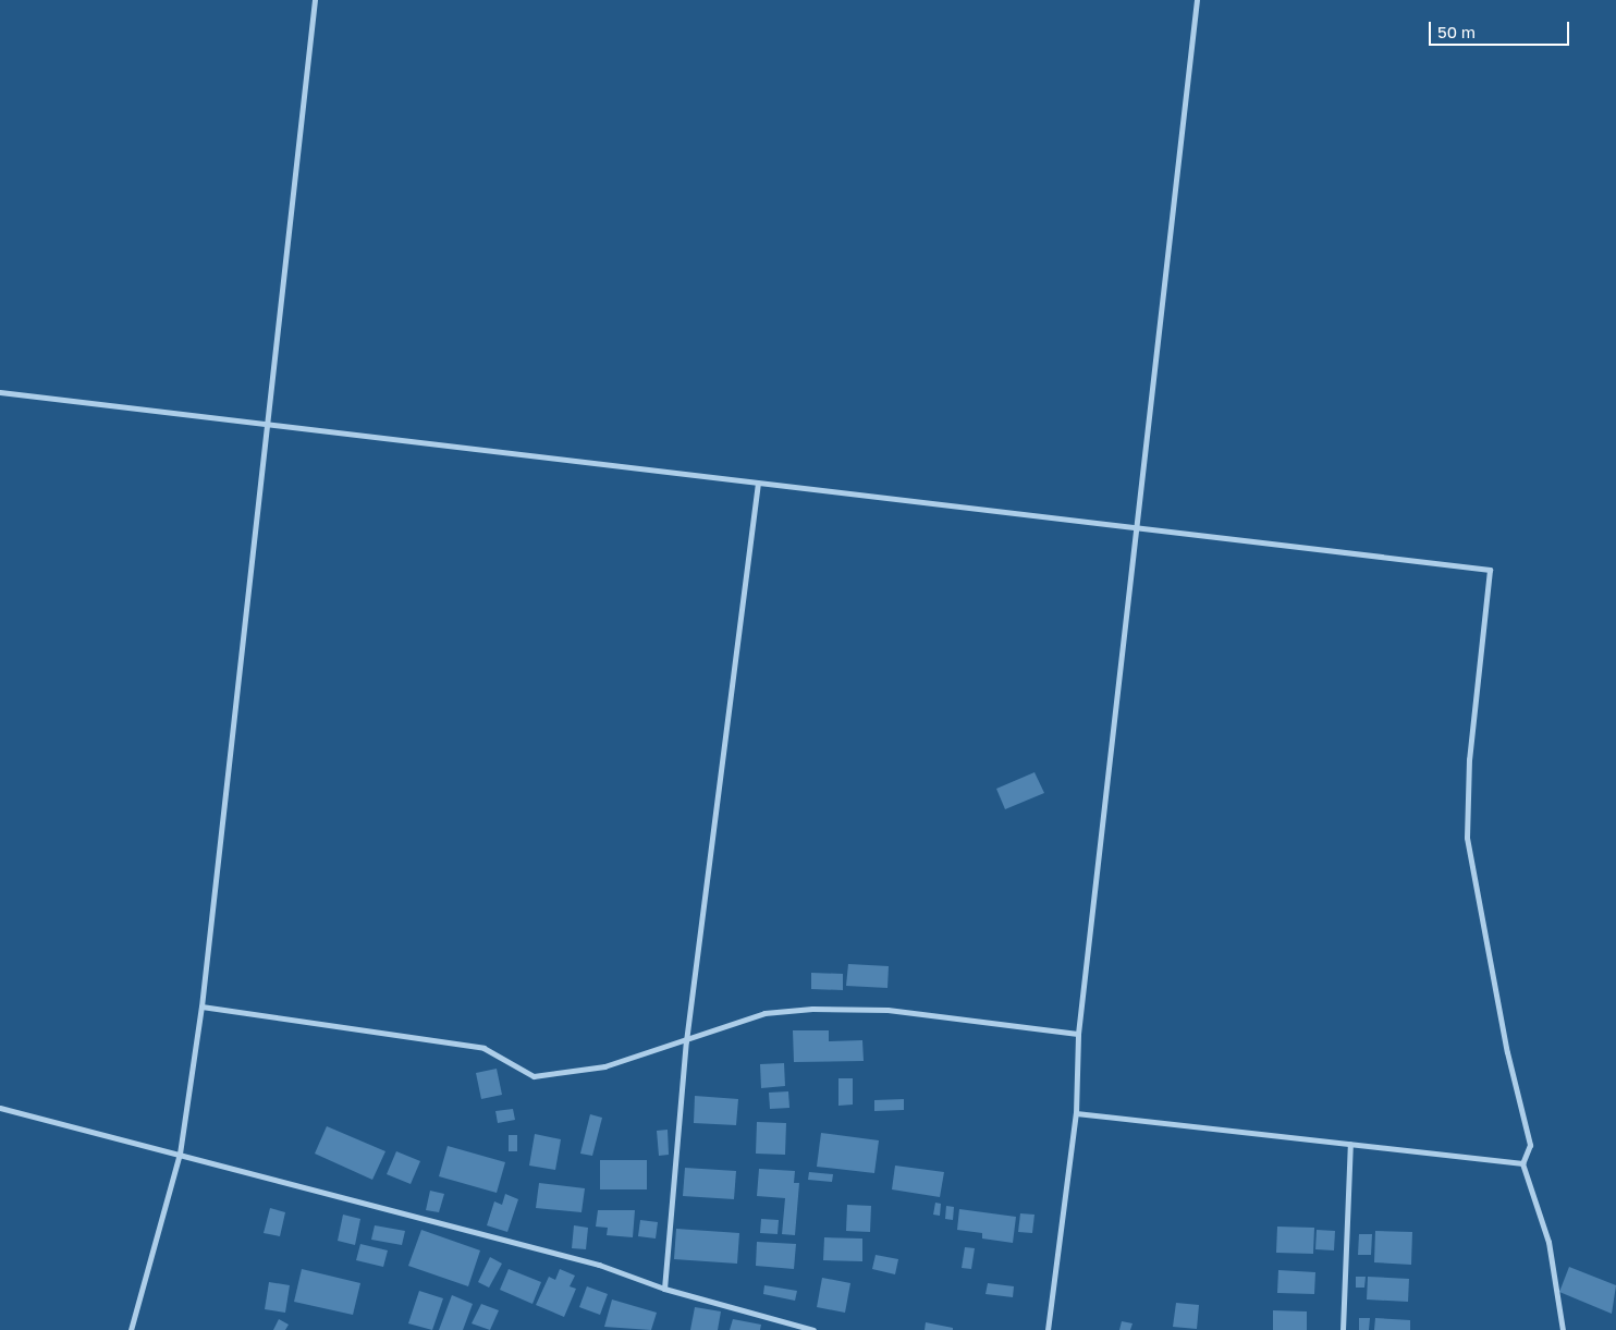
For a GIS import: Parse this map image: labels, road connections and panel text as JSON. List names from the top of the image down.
{
  "scale_bar": "50 m"
}
